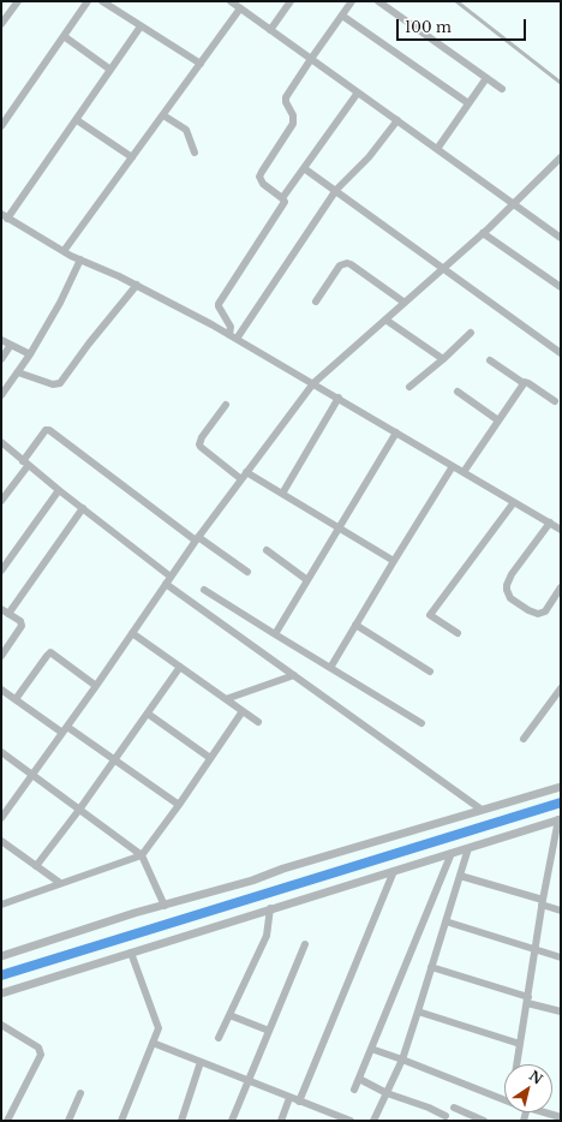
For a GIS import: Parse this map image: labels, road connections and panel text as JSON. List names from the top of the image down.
{
  "scale_bar": "100 m",
  "north": "top right"
}
